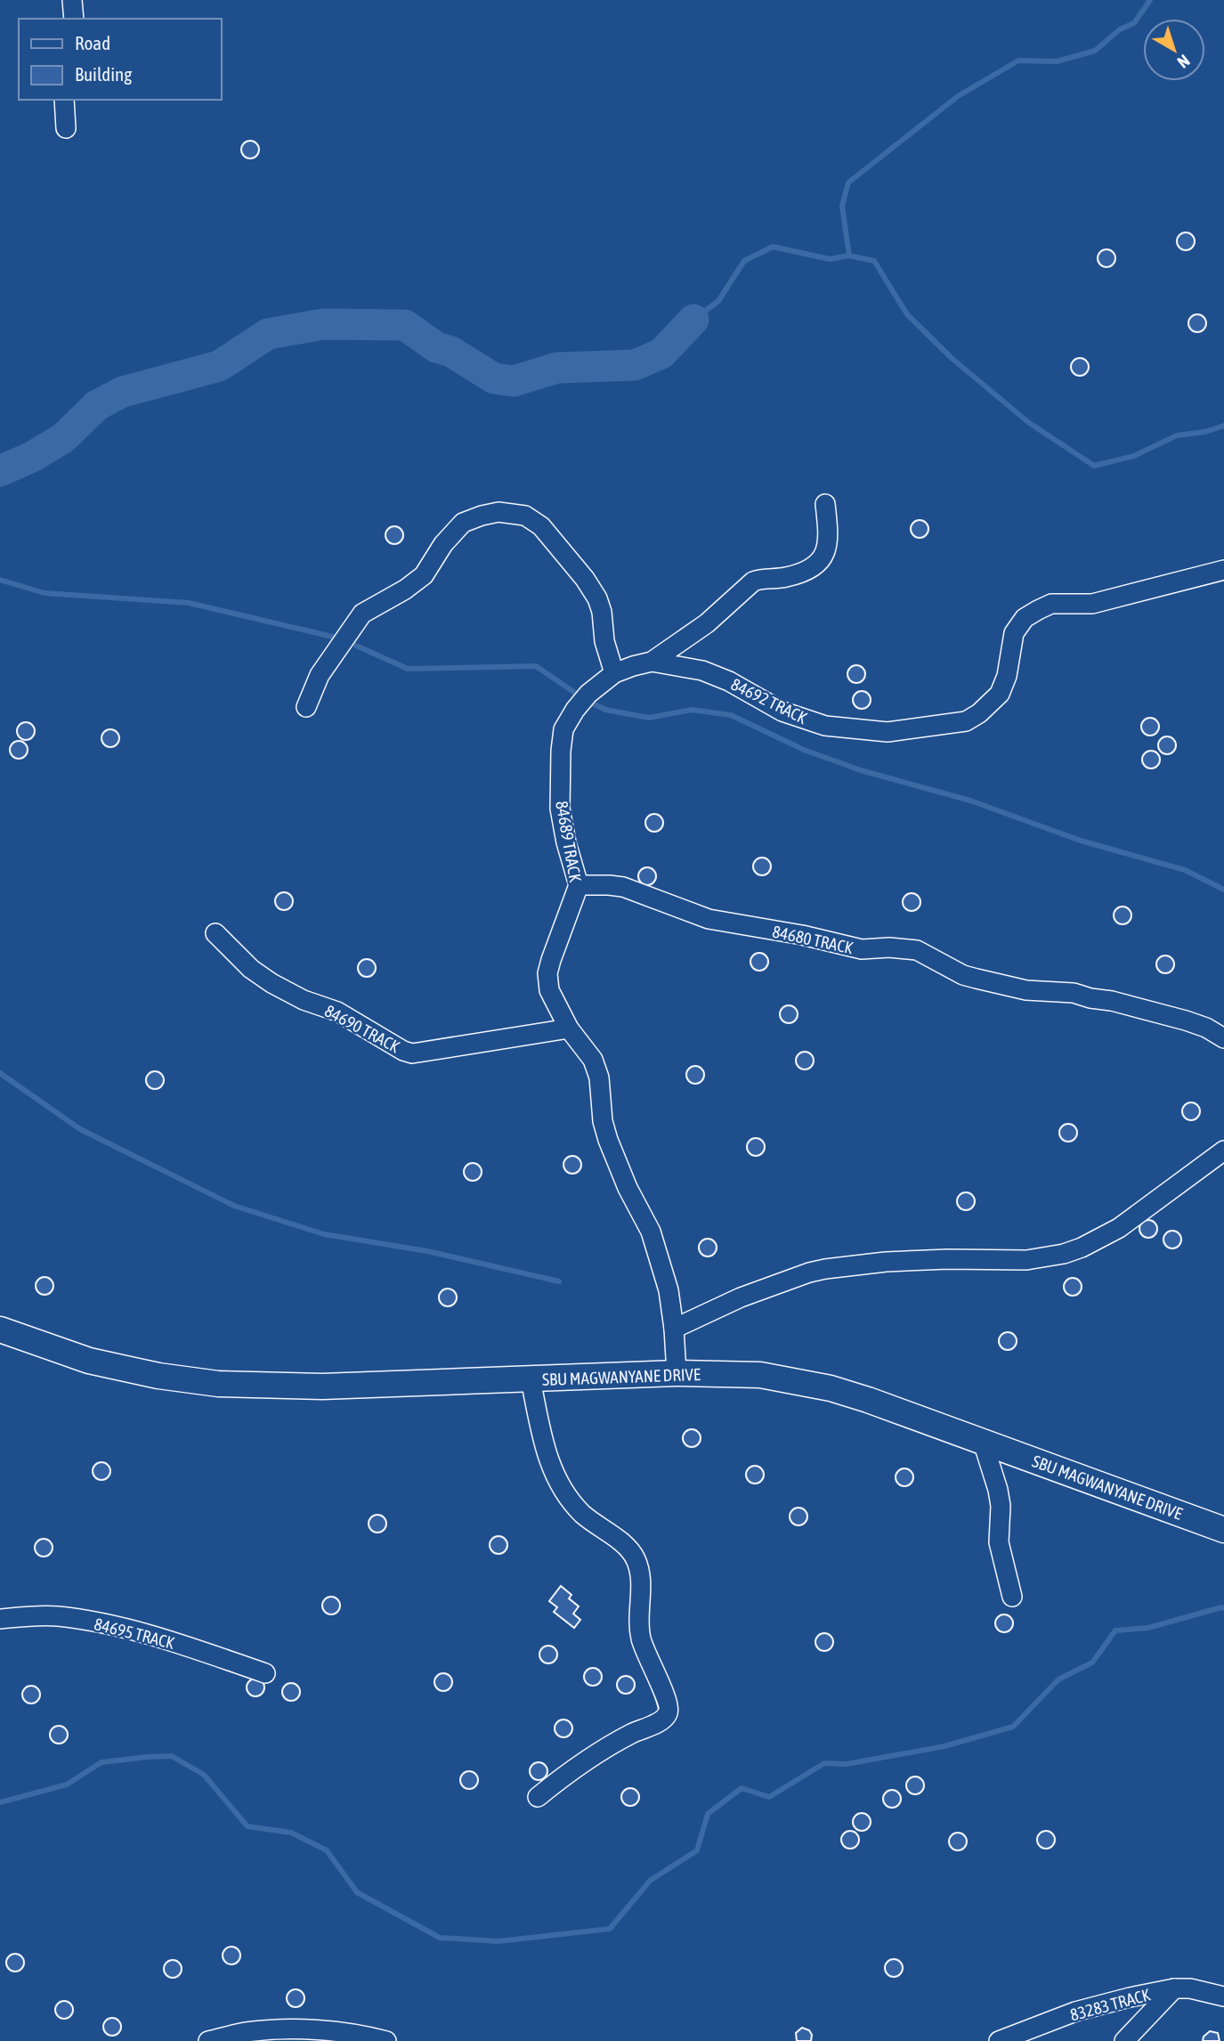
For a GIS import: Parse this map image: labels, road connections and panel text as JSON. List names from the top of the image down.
{
  "streets": {
    "main road": ["SBU MAGWANYANE DRIVE"],
    "street": [
      "84692 TRACK",
      "84689 TRACK",
      "84680 TRACK",
      "84690 TRACK",
      "84695 TRACK",
      "83283 TRACK"
    ]
  },
  "crossings": [
    ["84692 TRACK", "84689 TRACK"],
    ["84689 TRACK", "84680 TRACK"],
    ["84689 TRACK", "84690 TRACK"],
    ["84689 TRACK", "SBU MAGWANYANE DRIVE"]
  ],
  "legend": ["Road", "Building"],
  "north": "bottom right"
}
